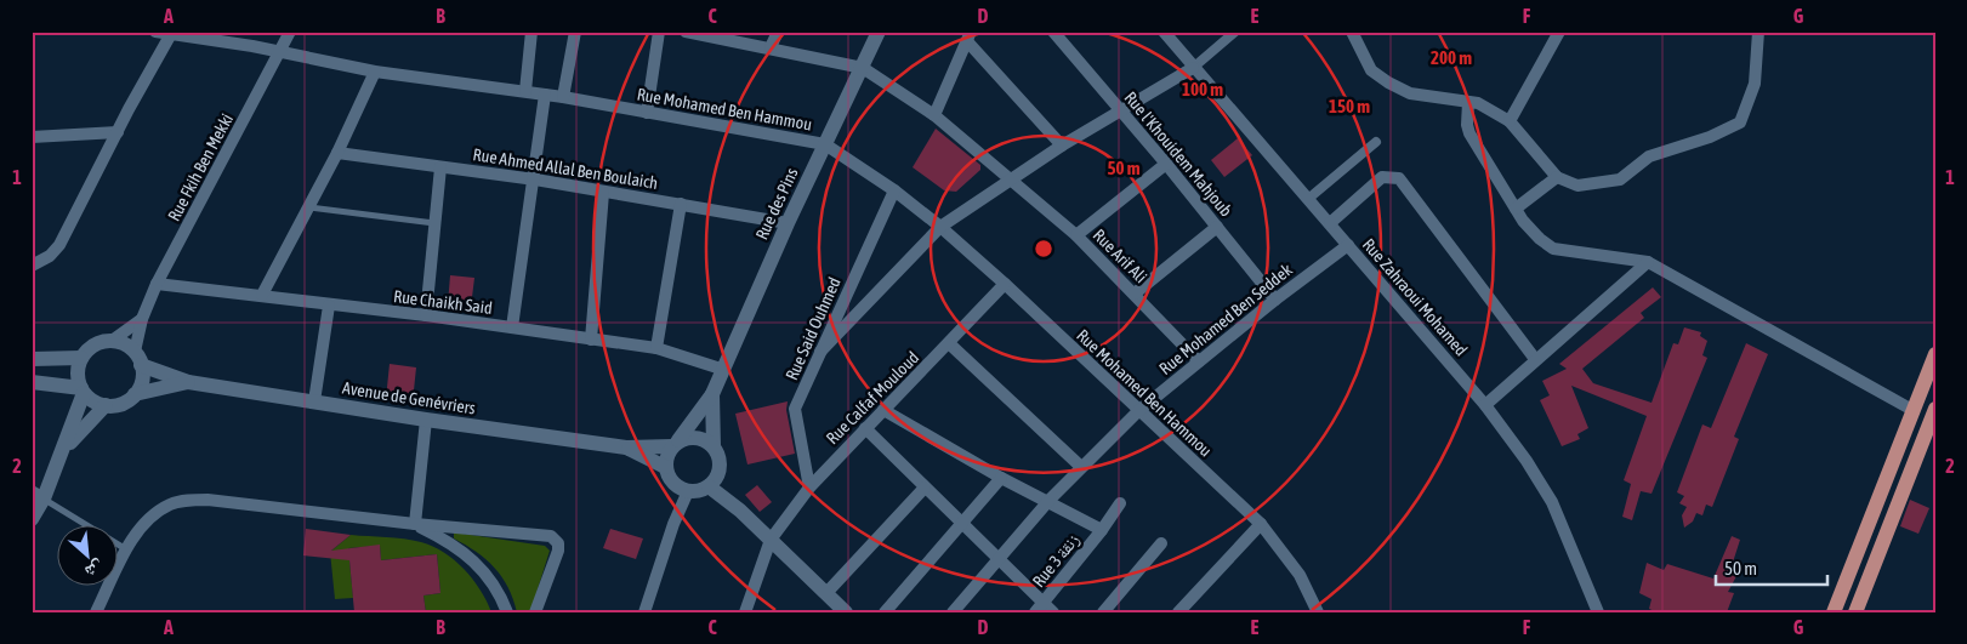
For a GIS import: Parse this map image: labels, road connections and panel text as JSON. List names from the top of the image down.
{
  "streets": {
    "street": [
      "Rue Mohamed Ben Hammou",
      "Rue l'Khouidem Mahjoub",
      "Rue Fkih Ben Mekki",
      "Rue Ahmed Allal Ben Boulaich",
      "Rue des Pins",
      "Rue Arif Ali",
      "Rue Zahraoui Mohamed",
      "Rue Chaikh Said",
      "Rue Mohamed Ben Seddek",
      "Rue Said Ouhmed",
      "Avenue de Genévriers",
      "Rue Calfaf Mouloud",
      "Rue 3 زنقة"
    ]
  },
  "crossings": [
    ["Rue Mohamed Ben Hammou", "Rue Fkih Ben Mekki"],
    ["Rue Mohamed Ben Hammou", "Rue des Pins"],
    ["Rue Mohamed Ben Hammou", "Rue Mohamed Ben Seddek"],
    ["Rue Mohamed Ben Hammou", "Rue Said Ouhmed"],
    ["Rue Mohamed Ben Hammou", "Rue Calfaf Mouloud"],
    ["Rue l'Khouidem Mahjoub", "Rue Mohamed Ben Seddek"],
    ["Rue Fkih Ben Mekki", "Rue Chaikh Said"],
    ["Rue Fkih Ben Mekki", "Avenue de Genévriers"],
    ["Rue Ahmed Allal Ben Boulaich", "Rue des Pins"],
    ["Rue des Pins", "Rue Arif Ali"],
    ["Rue des Pins", "Rue Chaikh Said"],
    ["Rue des Pins", "Avenue de Genévriers"],
    ["Rue Arif Ali", "Rue Mohamed Ben Seddek"],
    ["Rue Zahraoui Mohamed", "Rue Mohamed Ben Seddek"],
    ["Rue Said Ouhmed", "Rue Calfaf Mouloud"]
  ],
  "scale_bar": "50 m",
  "north": "bottom right",
  "grid": {
    "columns": [
      "A",
      "B",
      "C",
      "D",
      "E",
      "F",
      "G"
    ],
    "rows": ["1", "2"]
  },
  "rings": [
    "200 m",
    "100 m",
    "150 m",
    "50 m"
  ]
}
